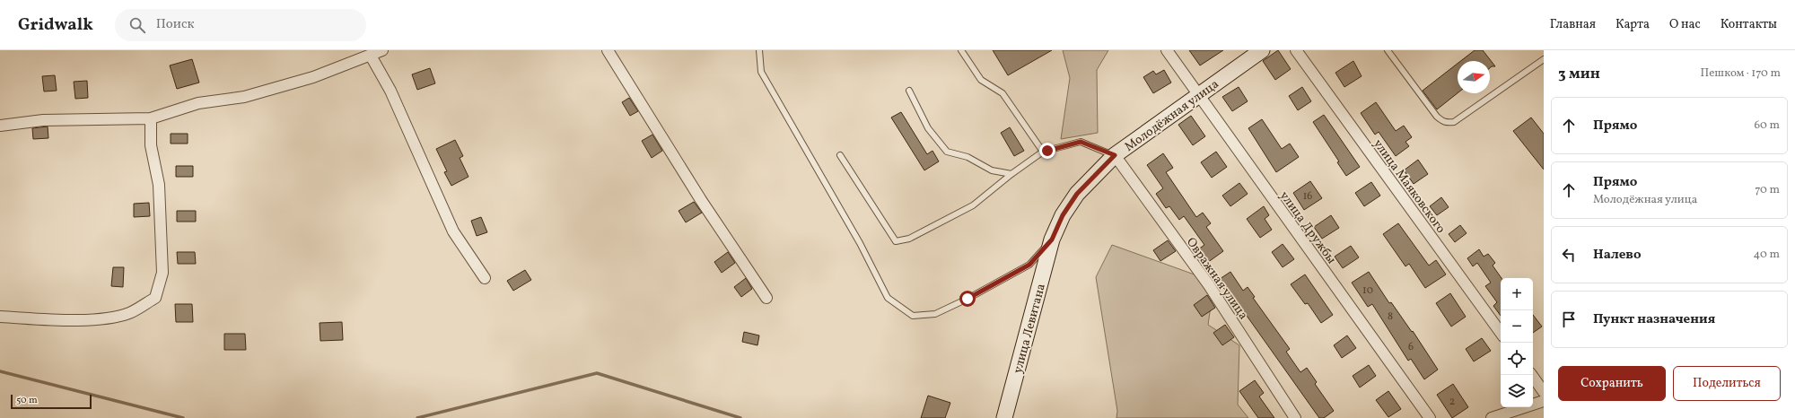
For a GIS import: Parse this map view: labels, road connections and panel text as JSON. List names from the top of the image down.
{
  "streets": {
    "main road": ["Молодёжная улица", "улица Левитана"],
    "street": ["улица Маяковского", "улица Дружбы", "Овражная улица"]
  },
  "crossings": [
    ["Молодёжная улица", "улица Дружбы"],
    ["Молодёжная улица", "Овражная улица"],
    ["Молодёжная улица", "улица Левитана"]
  ],
  "house_numbers": [
    "16",
    "10",
    "8",
    "6",
    "2"
  ],
  "scale_bar": "50 m",
  "north": "right",
  "page": {
    "header": "Gridwalk",
    "search": "Поиск",
    "nav": [
      "Главная",
      "Карта",
      "О нас",
      "Контакты"
    ],
    "heading": ["3 мин", "Пешком · 170 m"],
    "list": [
      ["Прямо", "60 m"],
      ["Прямо", "Молодёжная улица", "70 m"],
      ["Налево", "40 m"],
      "Пункт назначения"
    ],
    "map_buttons": ["+", "−"],
    "buttons": ["Сохранить", "Поделиться"],
    "scale": "50 m"
  }
}
